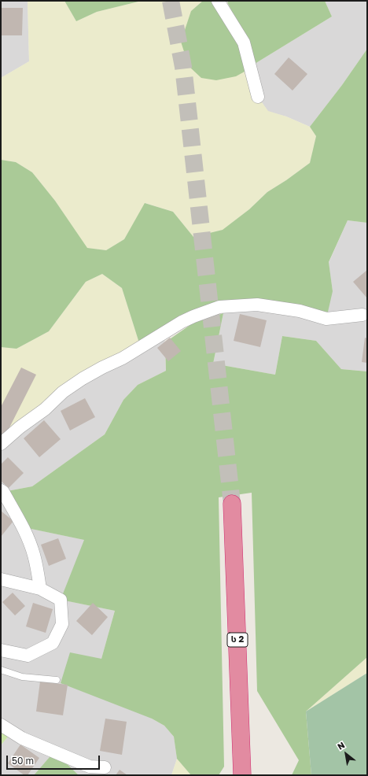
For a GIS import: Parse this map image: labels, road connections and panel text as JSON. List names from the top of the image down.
{
  "streets": {
    "highway": ["ს 2"]
  },
  "scale_bar": "50 m",
  "north": "top left"
}
